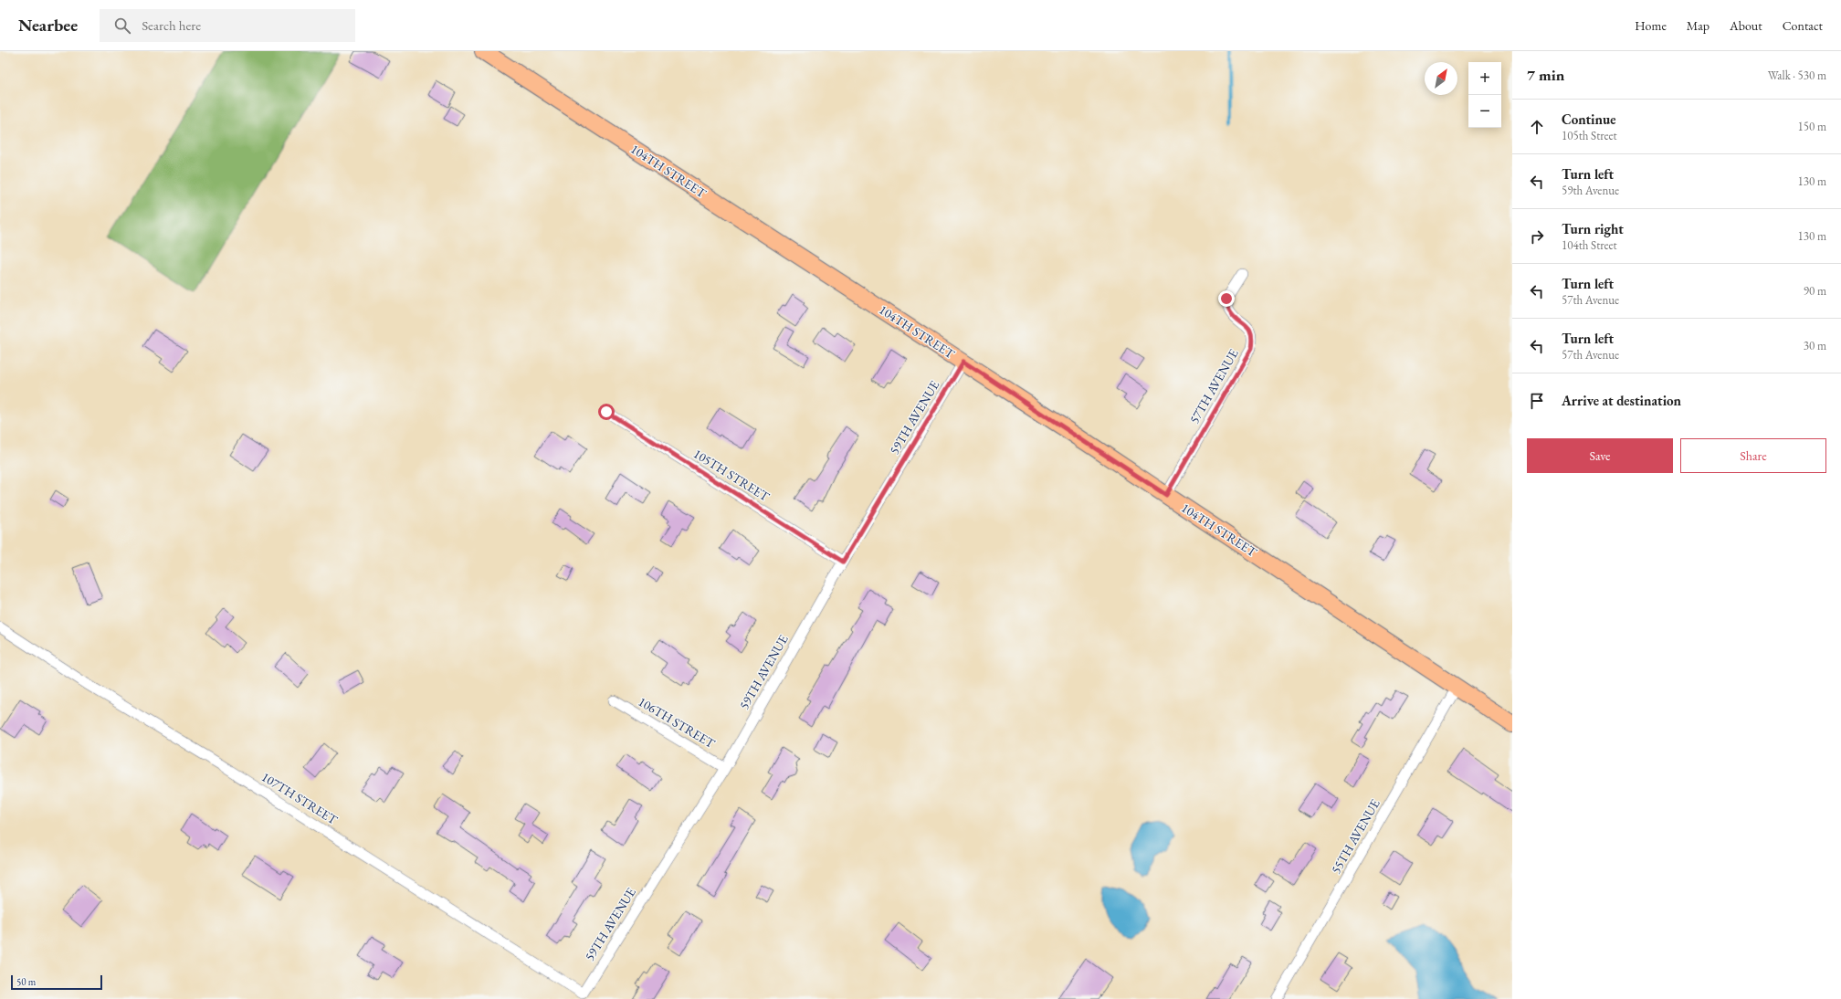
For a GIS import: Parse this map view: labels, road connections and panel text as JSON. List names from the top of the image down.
{
  "streets": {
    "main road": ["104TH STREET"],
    "street": [
      "57TH AVENUE",
      "59TH AVENUE",
      "105TH STREET",
      "106TH STREET",
      "107TH STREET",
      "55TH AVENUE"
    ]
  },
  "crossings": [
    ["104TH STREET", "57TH AVENUE"],
    ["104TH STREET", "59TH AVENUE"],
    ["104TH STREET", "55TH AVENUE"],
    ["59TH AVENUE", "105TH STREET"],
    ["59TH AVENUE", "106TH STREET"],
    ["59TH AVENUE", "107TH STREET"]
  ],
  "scale_bar": "50 m",
  "north": "top right",
  "page": {
    "header": "Nearbee",
    "search": "Search here",
    "nav": [
      "Home",
      "Map",
      "About",
      "Contact"
    ],
    "heading": ["7 min", "Walk · 530 m"],
    "map_buttons": ["+", "−"],
    "list": [
      ["Continue", "105th Street", "150 m"],
      ["Turn left", "59th Avenue", "130 m"],
      ["Turn right", "104th Street", "130 m"],
      ["Turn left", "57th Avenue", "90 m"],
      ["Turn left", "57th Avenue", "30 m"],
      "Arrive at destination"
    ],
    "buttons": ["Save", "Share"],
    "scale": "50 m"
  }
}
